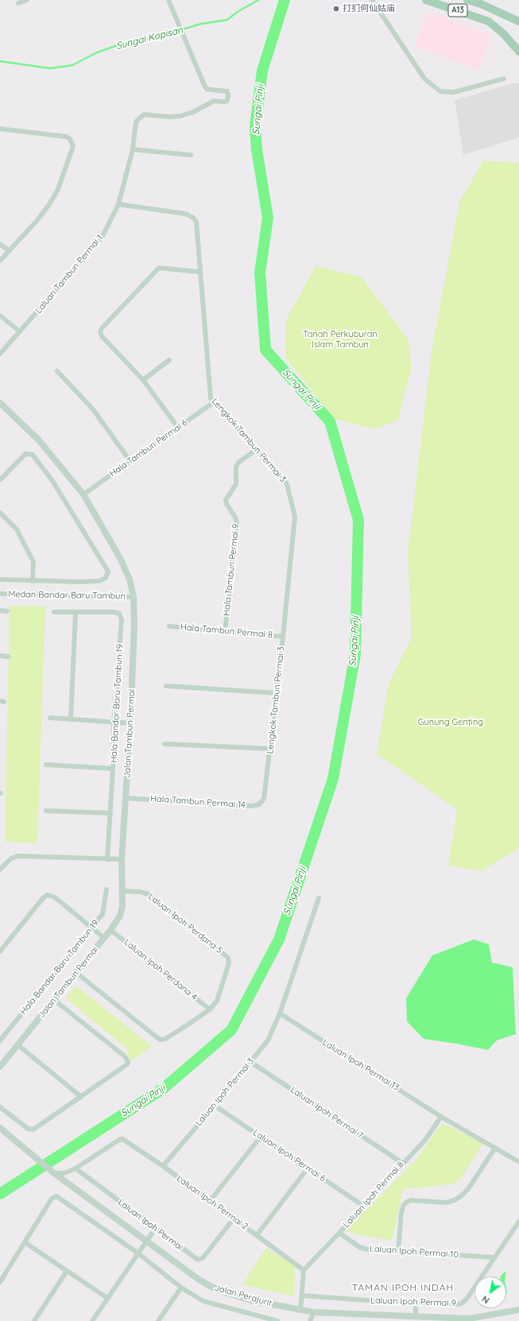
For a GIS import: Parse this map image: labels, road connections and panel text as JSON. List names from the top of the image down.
{
  "streets": {
    "main road": ["A13"],
    "street": [
      "Laluan Tambun Permai 1",
      "Lengkok Tambun Permai 3",
      "Hala Tambun Permai 6",
      "Hala Tambun Permai 9",
      "Medan Bandar Baru Tambun",
      "Hala Tambun Permai 8",
      "Hala Bandar Baru Tambun 19",
      "Jalan Tambun Permai",
      "Hala Tambun Permai 14",
      "Laluan Ipoh Perdana 5",
      "Laluan Ipoh Perdana 4",
      "Laluan Ipoh Permai 13",
      "Laluan Ipoh Permai 3",
      "Laluan Ipoh Permai 7",
      "Laluan Ipoh Permai 6",
      "Laluan Ipoh Permai 8",
      "Laluan Ipoh Permai 2",
      "Laluan Ipoh Permai",
      "Laluan Ipoh Permai 10",
      "Jalan Perajurit",
      "Laluan Ipoh Permai 9"
    ]
  },
  "crossings": [
    ["Laluan Tambun Permai 1", "Lengkok Tambun Permai 3"],
    ["Lengkok Tambun Permai 3", "Hala Tambun Permai 6"],
    ["Lengkok Tambun Permai 3", "Hala Tambun Permai 9"],
    ["Lengkok Tambun Permai 3", "Hala Tambun Permai 8"],
    ["Lengkok Tambun Permai 3", "Hala Tambun Permai 14"],
    ["Hala Tambun Permai 6", "Jalan Tambun Permai"],
    ["Hala Tambun Permai 9", "Hala Tambun Permai 8"],
    ["Medan Bandar Baru Tambun", "Jalan Tambun Permai"],
    ["Jalan Tambun Permai", "Hala Tambun Permai 14"],
    ["Jalan Tambun Permai", "Laluan Ipoh Perdana 5"],
    ["Jalan Tambun Permai", "Laluan Ipoh Perdana 4"],
    ["Laluan Ipoh Perdana 5", "Laluan Ipoh Perdana 4"],
    ["Laluan Ipoh Permai 13", "Laluan Ipoh Permai 3"],
    ["Laluan Ipoh Permai 13", "Laluan Ipoh Permai 8"],
    ["Laluan Ipoh Permai 3", "Laluan Ipoh Permai 7"],
    ["Laluan Ipoh Permai 3", "Laluan Ipoh Permai 6"],
    ["Laluan Ipoh Permai 3", "Laluan Ipoh Permai 2"],
    ["Laluan Ipoh Permai 7", "Laluan Ipoh Permai 8"],
    ["Laluan Ipoh Permai 6", "Laluan Ipoh Permai 8"],
    ["Laluan Ipoh Permai 8", "Laluan Ipoh Permai 2"],
    ["Laluan Ipoh Permai 8", "Laluan Ipoh Permai 10"],
    ["Laluan Ipoh Permai 2", "Laluan Ipoh Permai"],
    ["Laluan Ipoh Permai 10", "Laluan Ipoh Permai 9"]
  ],
  "districts": ["TAMAN IPOH INDAH"],
  "water": ["Sungai Kopisan", "Sungai Pinji"],
  "parks": ["Tanah Perkuburan Islam Tambun", "Gunung Genting"],
  "places": ["打扪何仙姑庙"],
  "north": "bottom left"
}
